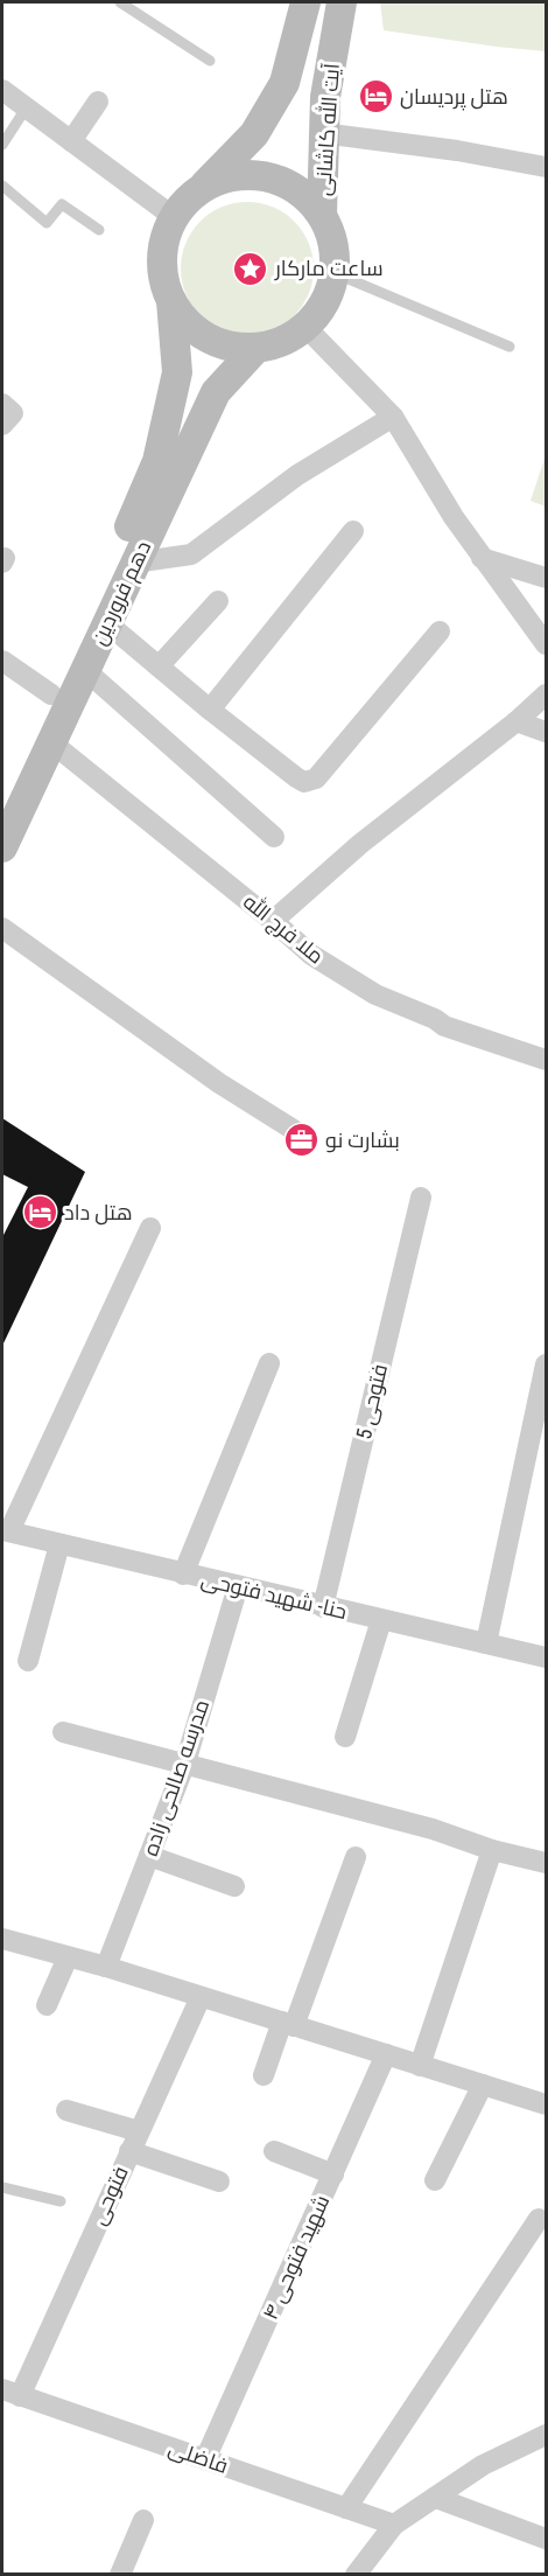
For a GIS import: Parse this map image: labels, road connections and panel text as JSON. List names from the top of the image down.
{
  "streets": {
    "main road": ["آیت الله کاشانی", "دهم فروردین"],
    "street": [
      "ملا فرج الله",
      "فتوحی 5",
      "حنا- شهید فتوحی",
      "مدرسه صالحی زاده",
      "فتوحی",
      "شهید فتوحی ۴",
      "فاضلی"
    ]
  },
  "crossings": [
    ["آیت الله کاشانی", "دهم فروردین"],
    ["دهم فروردین", "ملا فرج الله"],
    ["فتوحی 5", "حنا- شهید فتوحی"],
    ["حنا- شهید فتوحی", "مدرسه صالحی زاده"],
    ["فتوحی", "فاضلی"],
    ["شهید فتوحی ۴", "فاضلی"]
  ],
  "places": {
    "hotel": ["هتل پردیسان", "هتل داد"],
    "place": ["ساعت مارکار"],
    "office": ["بشارت نو"]
  }
}
